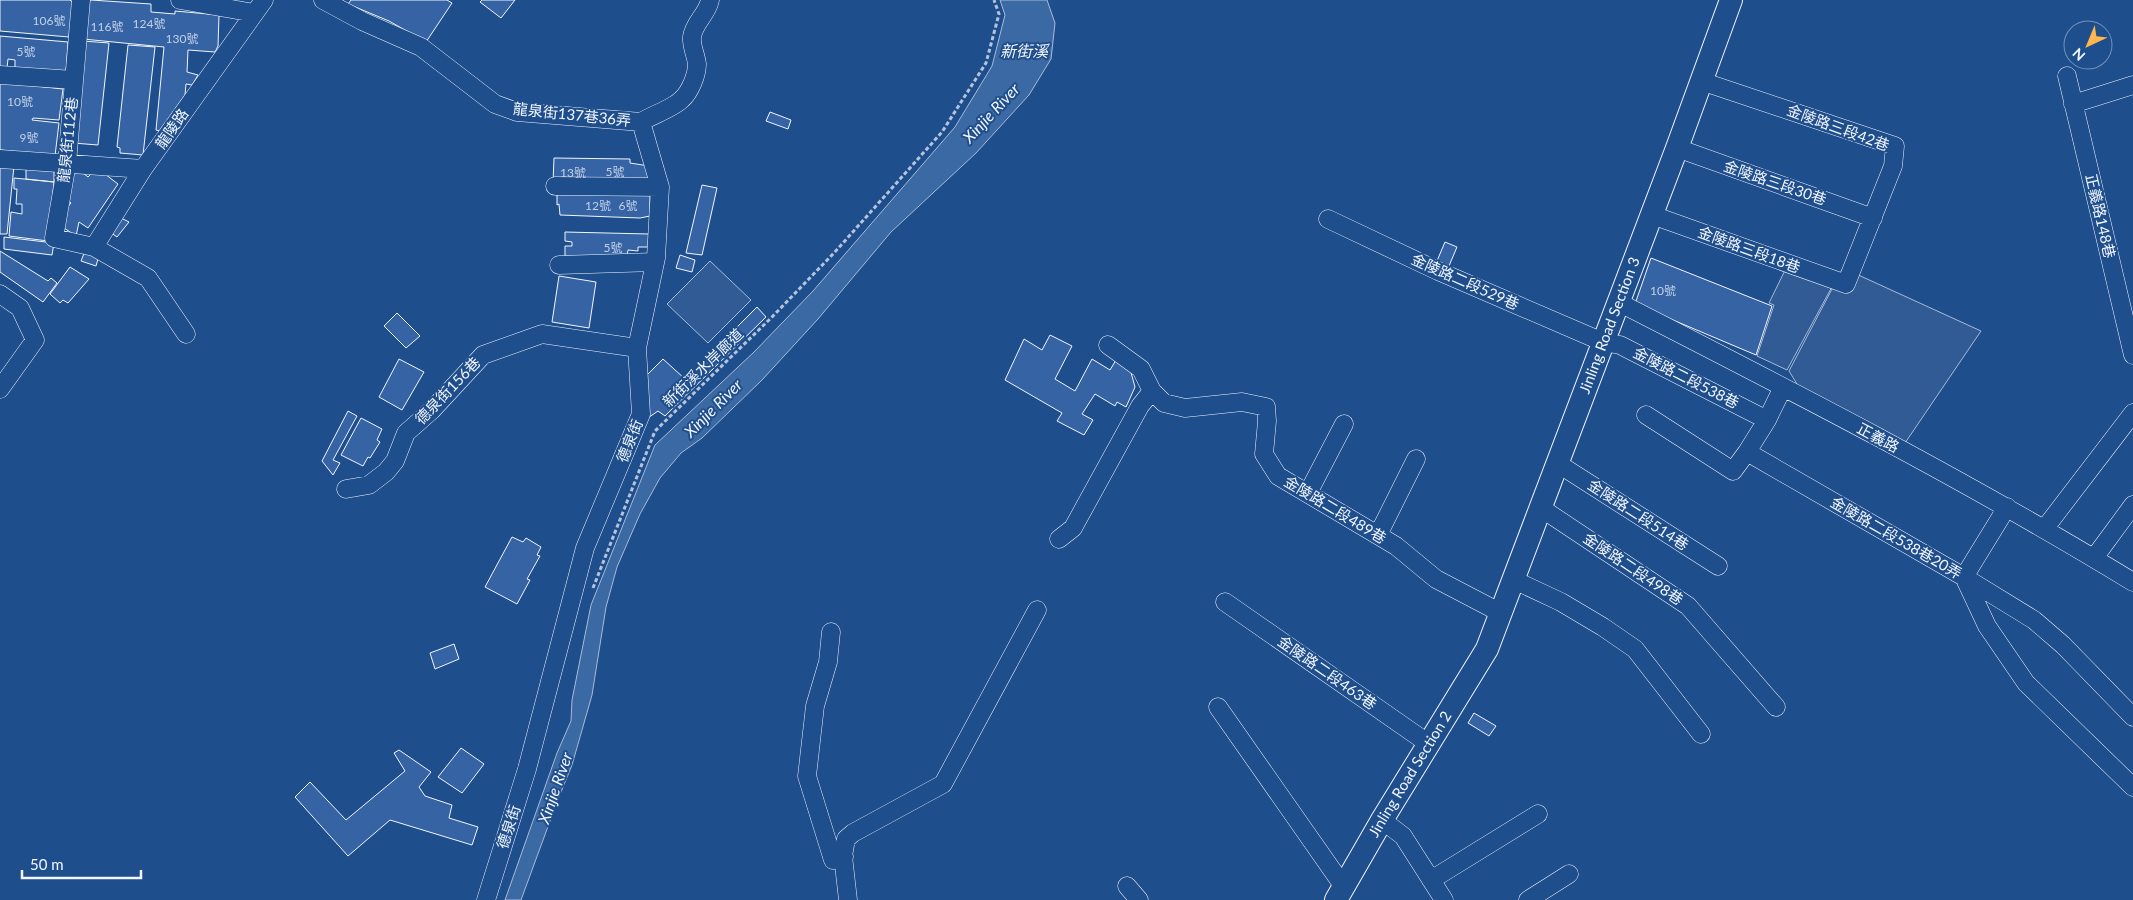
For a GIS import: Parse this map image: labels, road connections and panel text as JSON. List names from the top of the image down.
{
  "streets": {
    "main road": ["Jinling Road Section 3", "Jinling Road Section 2"],
    "street": [
      "龍泉街137巷36弄",
      "金陵路三段42巷",
      "龍陵路",
      "龍泉街112巷",
      "金陵路三段30巷",
      "正義路148巷",
      "金陵路三段18巷",
      "金陵路二段529巷",
      "金陵路二段538巷",
      "德泉街156巷",
      "正義路",
      "德泉街",
      "金陵路二段489巷",
      "金陵路二段514巷",
      "金陵路二段538巷20弄",
      "金陵路二段498巷",
      "金陵路二段463巷"
    ],
    "path": ["新街溪水岸廊道"]
  },
  "crossings": [
    ["龍泉街137巷36弄", "德泉街"],
    ["金陵路三段42巷", "金陵路三段30巷"],
    ["金陵路三段42巷", "金陵路三段18巷"],
    ["金陵路三段42巷", "Jinling Road Section 3"],
    ["龍陵路", "龍泉街112巷"],
    ["金陵路三段30巷", "Jinling Road Section 3"],
    ["金陵路三段18巷", "Jinling Road Section 3"],
    ["金陵路二段529巷", "Jinling Road Section 3"],
    ["金陵路二段529巷", "金陵路二段538巷"],
    ["Jinling Road Section 3", "金陵路二段538巷"],
    ["Jinling Road Section 3", "正義路"],
    ["Jinling Road Section 3", "金陵路二段489巷"],
    ["Jinling Road Section 3", "金陵路二段514巷"],
    ["Jinling Road Section 3", "金陵路二段498巷"],
    ["Jinling Road Section 3", "Jinling Road Section 2"],
    ["德泉街156巷", "德泉街"],
    ["金陵路二段463巷", "Jinling Road Section 2"]
  ],
  "water": ["新街溪", "Xinjie River"],
  "house_numbers": [
    "106號",
    "124號",
    "116號",
    "130號",
    "5號",
    "10號",
    "9號",
    "5號",
    "13號",
    "12號",
    "6號",
    "5號",
    "10號"
  ],
  "scale_bar": "50 m",
  "north": "bottom left"
}
